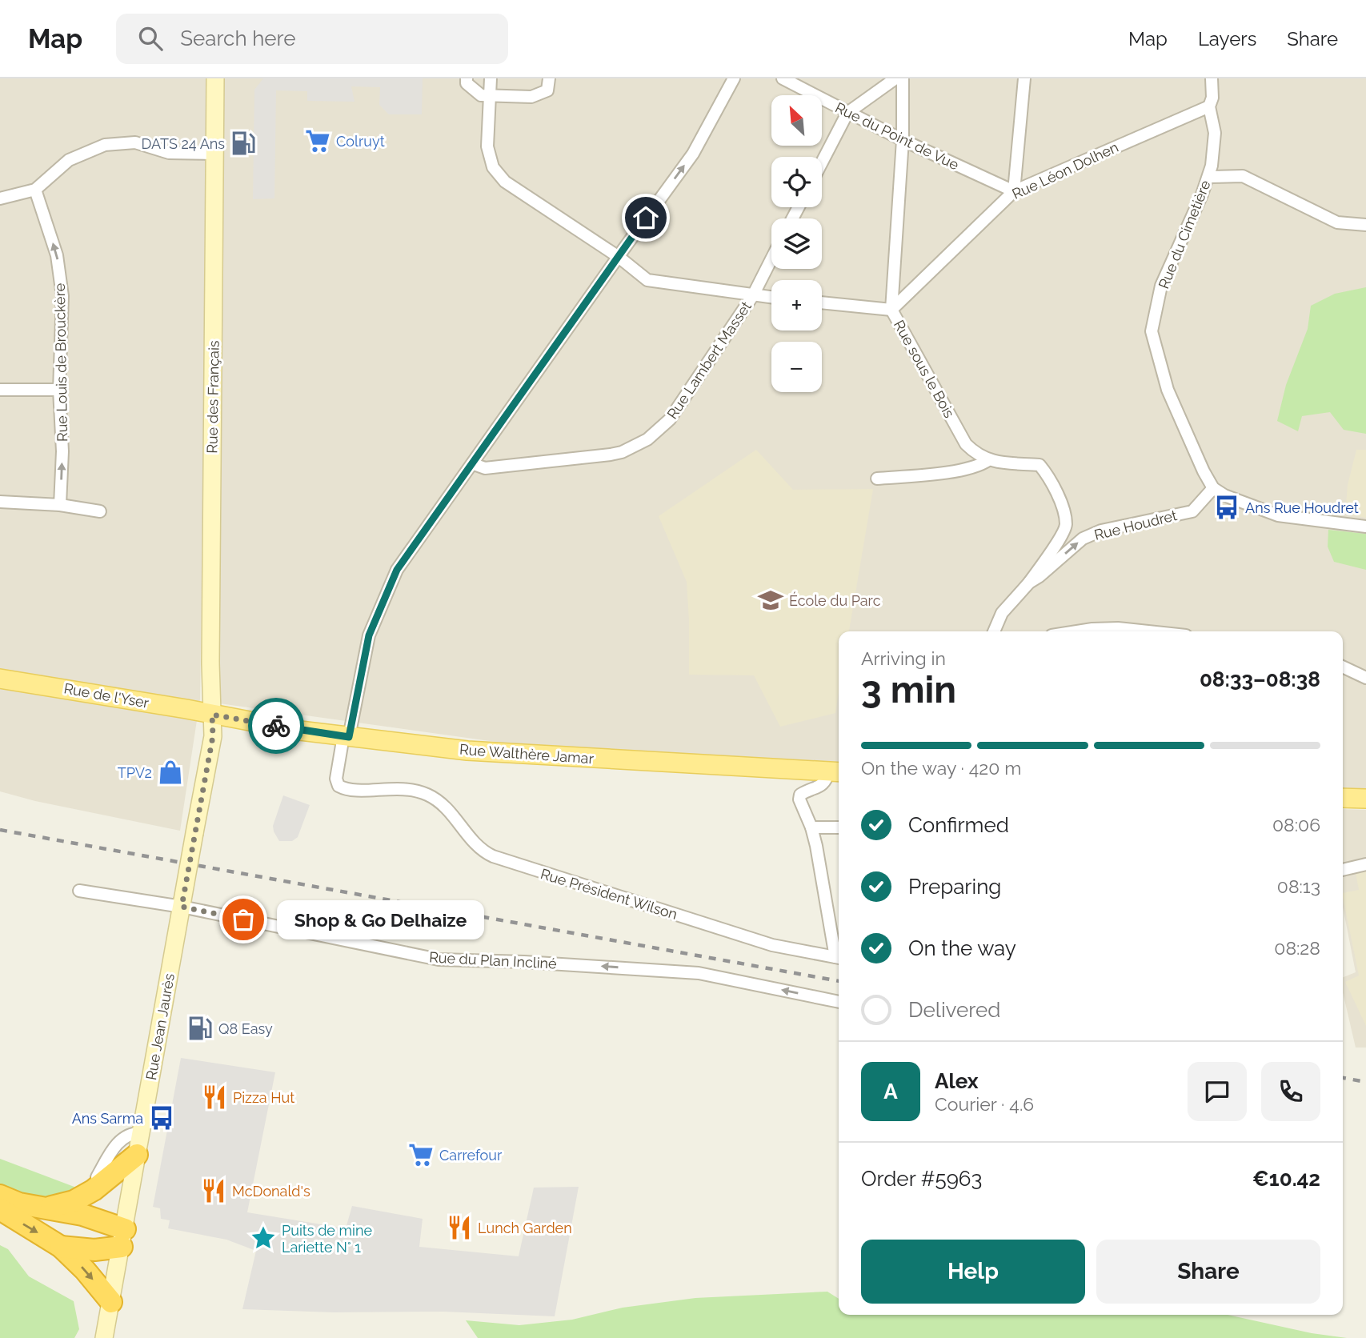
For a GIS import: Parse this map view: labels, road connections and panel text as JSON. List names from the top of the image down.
{
  "streets": {
    "main road": [
      "Rue des Français",
      "Rue de l'Yser",
      "Rue Walthère Jamar",
      "Rue Jean Jaurès"
    ],
    "street": [
      "Rue du Point de Vue",
      "Rue Léon Dolhen",
      "Rue du Cimetière",
      "Rue Lambert Masset",
      "Rue Louis de Brouckère",
      "Rue sous le Bois",
      "Rue Houdret",
      "Rue Président Wilson",
      "Rue du Plan Incliné"
    ]
  },
  "crossings": [
    ["Rue du Point de Vue", "Rue Léon Dolhen"],
    ["Rue Léon Dolhen", "Rue du Cimetière"],
    ["Rue Léon Dolhen", "Rue sous le Bois"],
    ["Rue du Cimetière", "Rue Houdret"],
    ["Rue des Français", "Rue de l'Yser"],
    ["Rue des Français", "Rue Walthère Jamar"],
    ["Rue des Français", "Rue Jean Jaurès"],
    ["Rue de l'Yser", "Rue Walthère Jamar"],
    ["Rue de l'Yser", "Rue Jean Jaurès"],
    ["Rue Walthère Jamar", "Rue Président Wilson"],
    ["Rue Walthère Jamar", "Rue Jean Jaurès"],
    ["Rue du Plan Incliné", "Rue Jean Jaurès"]
  ],
  "one_way": ["Rue Louis de Brouckère", "Rue Houdret", "Rue du Plan Incliné"],
  "places": {
    "supermarket": ["Colruyt", "Carrefour"],
    "fuel station": ["DATS 24 Ans", "Q8 Easy"],
    "bus stop": ["Ans Rue Houdret", "Ans Sarma"],
    "school or university": ["École du Parc"],
    "shop": ["TPV2"],
    "other": ["Shop & Go Delhaize"],
    "restaurant": ["Pizza Hut", "McDonald's", "Lunch Garden"],
    "place": ["Puits de mine Lariette N° 1"]
  },
  "north": "top left",
  "page": {
    "header": "Map",
    "search": "Search here",
    "nav": ["Map", "Layers", "Share"],
    "map_buttons": ["+", "−"],
    "heading": ["3 min", "Arriving in", "08:33–08:38"],
    "panel": [
      "Alex",
      "Courier · 4.6",
      "Order #5963",
      "€10.42"
    ],
    "bar": "On the way · 420 m",
    "list": [
      ["Confirmed", "08:06"],
      ["Preparing", "08:13"],
      ["On the way", "08:28"],
      "Delivered"
    ],
    "bubble": "Shop & Go Delhaize",
    "round": "A",
    "buttons": ["Help", "Share"]
  }
}
